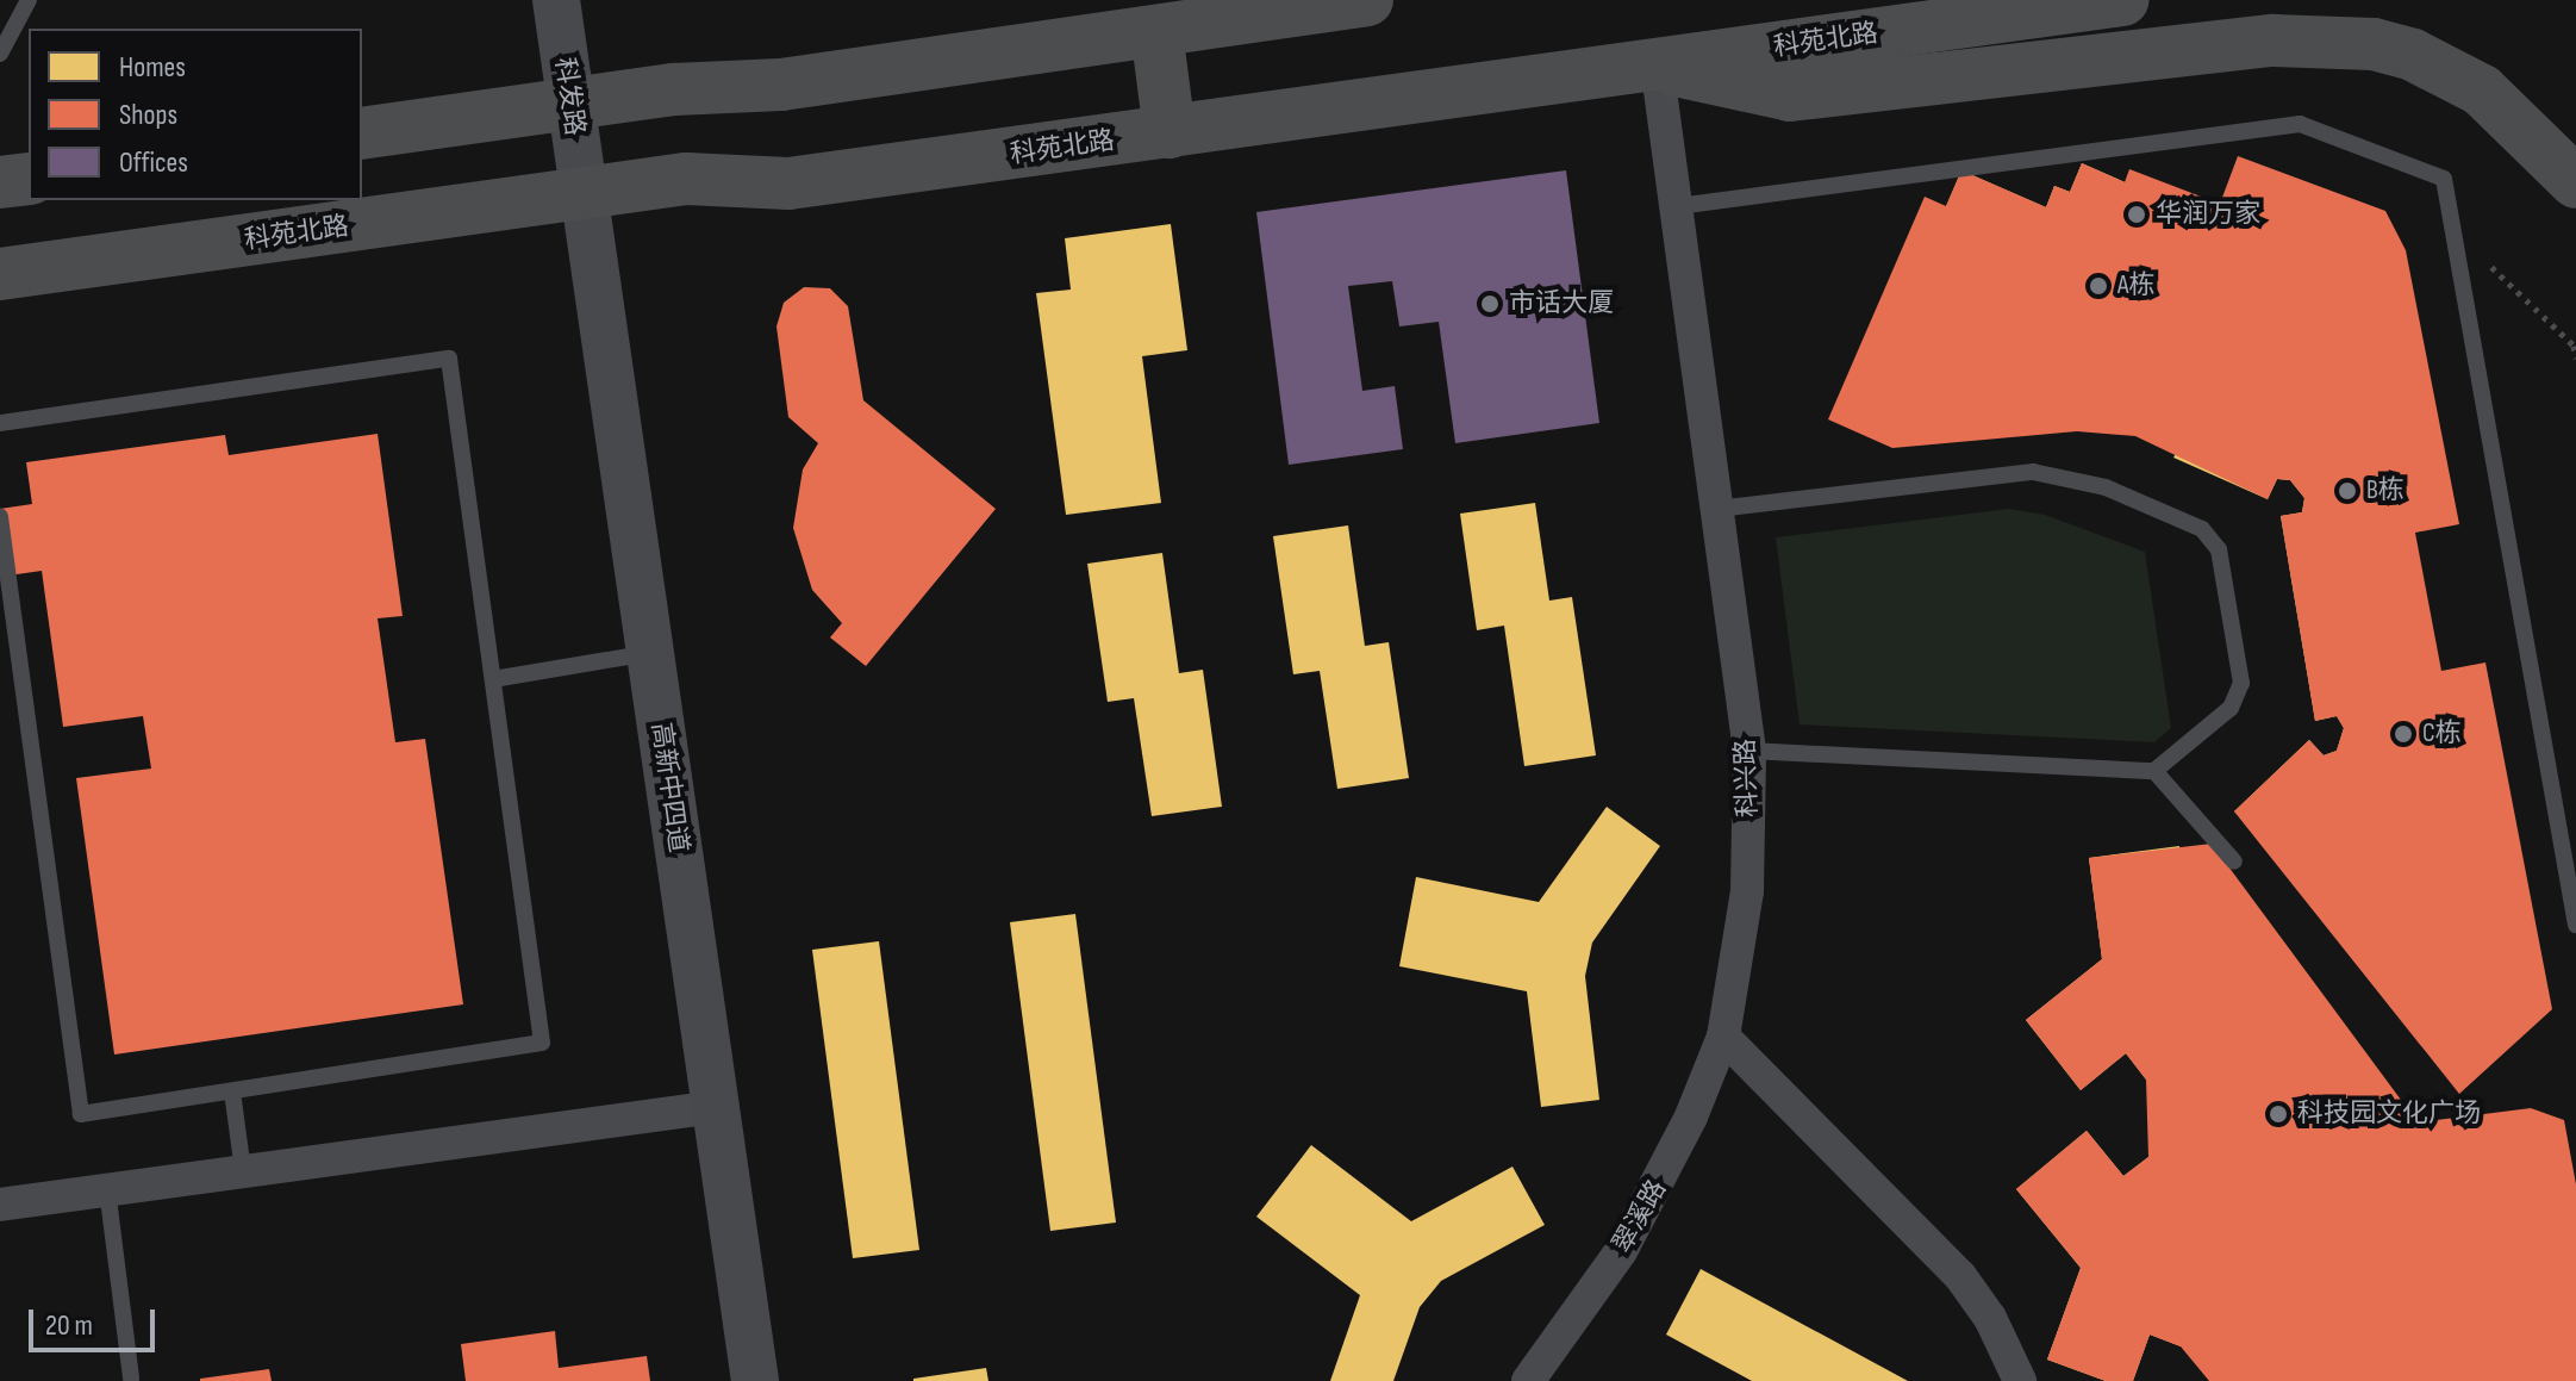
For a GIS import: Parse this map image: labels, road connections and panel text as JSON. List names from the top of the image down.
{
  "streets": {
    "main road": ["科苑北路", "科发路", "高新中四道"],
    "street": ["科兴路", "翠溪路"]
  },
  "crossings": [
    ["科苑北路", "科发路"],
    ["科苑北路", "科兴路"],
    ["科苑北路", "高新中四道"],
    ["科发路", "高新中四道"],
    ["科兴路", "翠溪路"]
  ],
  "places": [
    "华润万家",
    "A栋",
    "市话大厦",
    "B栋",
    "C栋",
    "科技园文化广场"
  ],
  "legend": ["Homes", "Shops", "Offices"],
  "scale_bar": "20 m"
}
